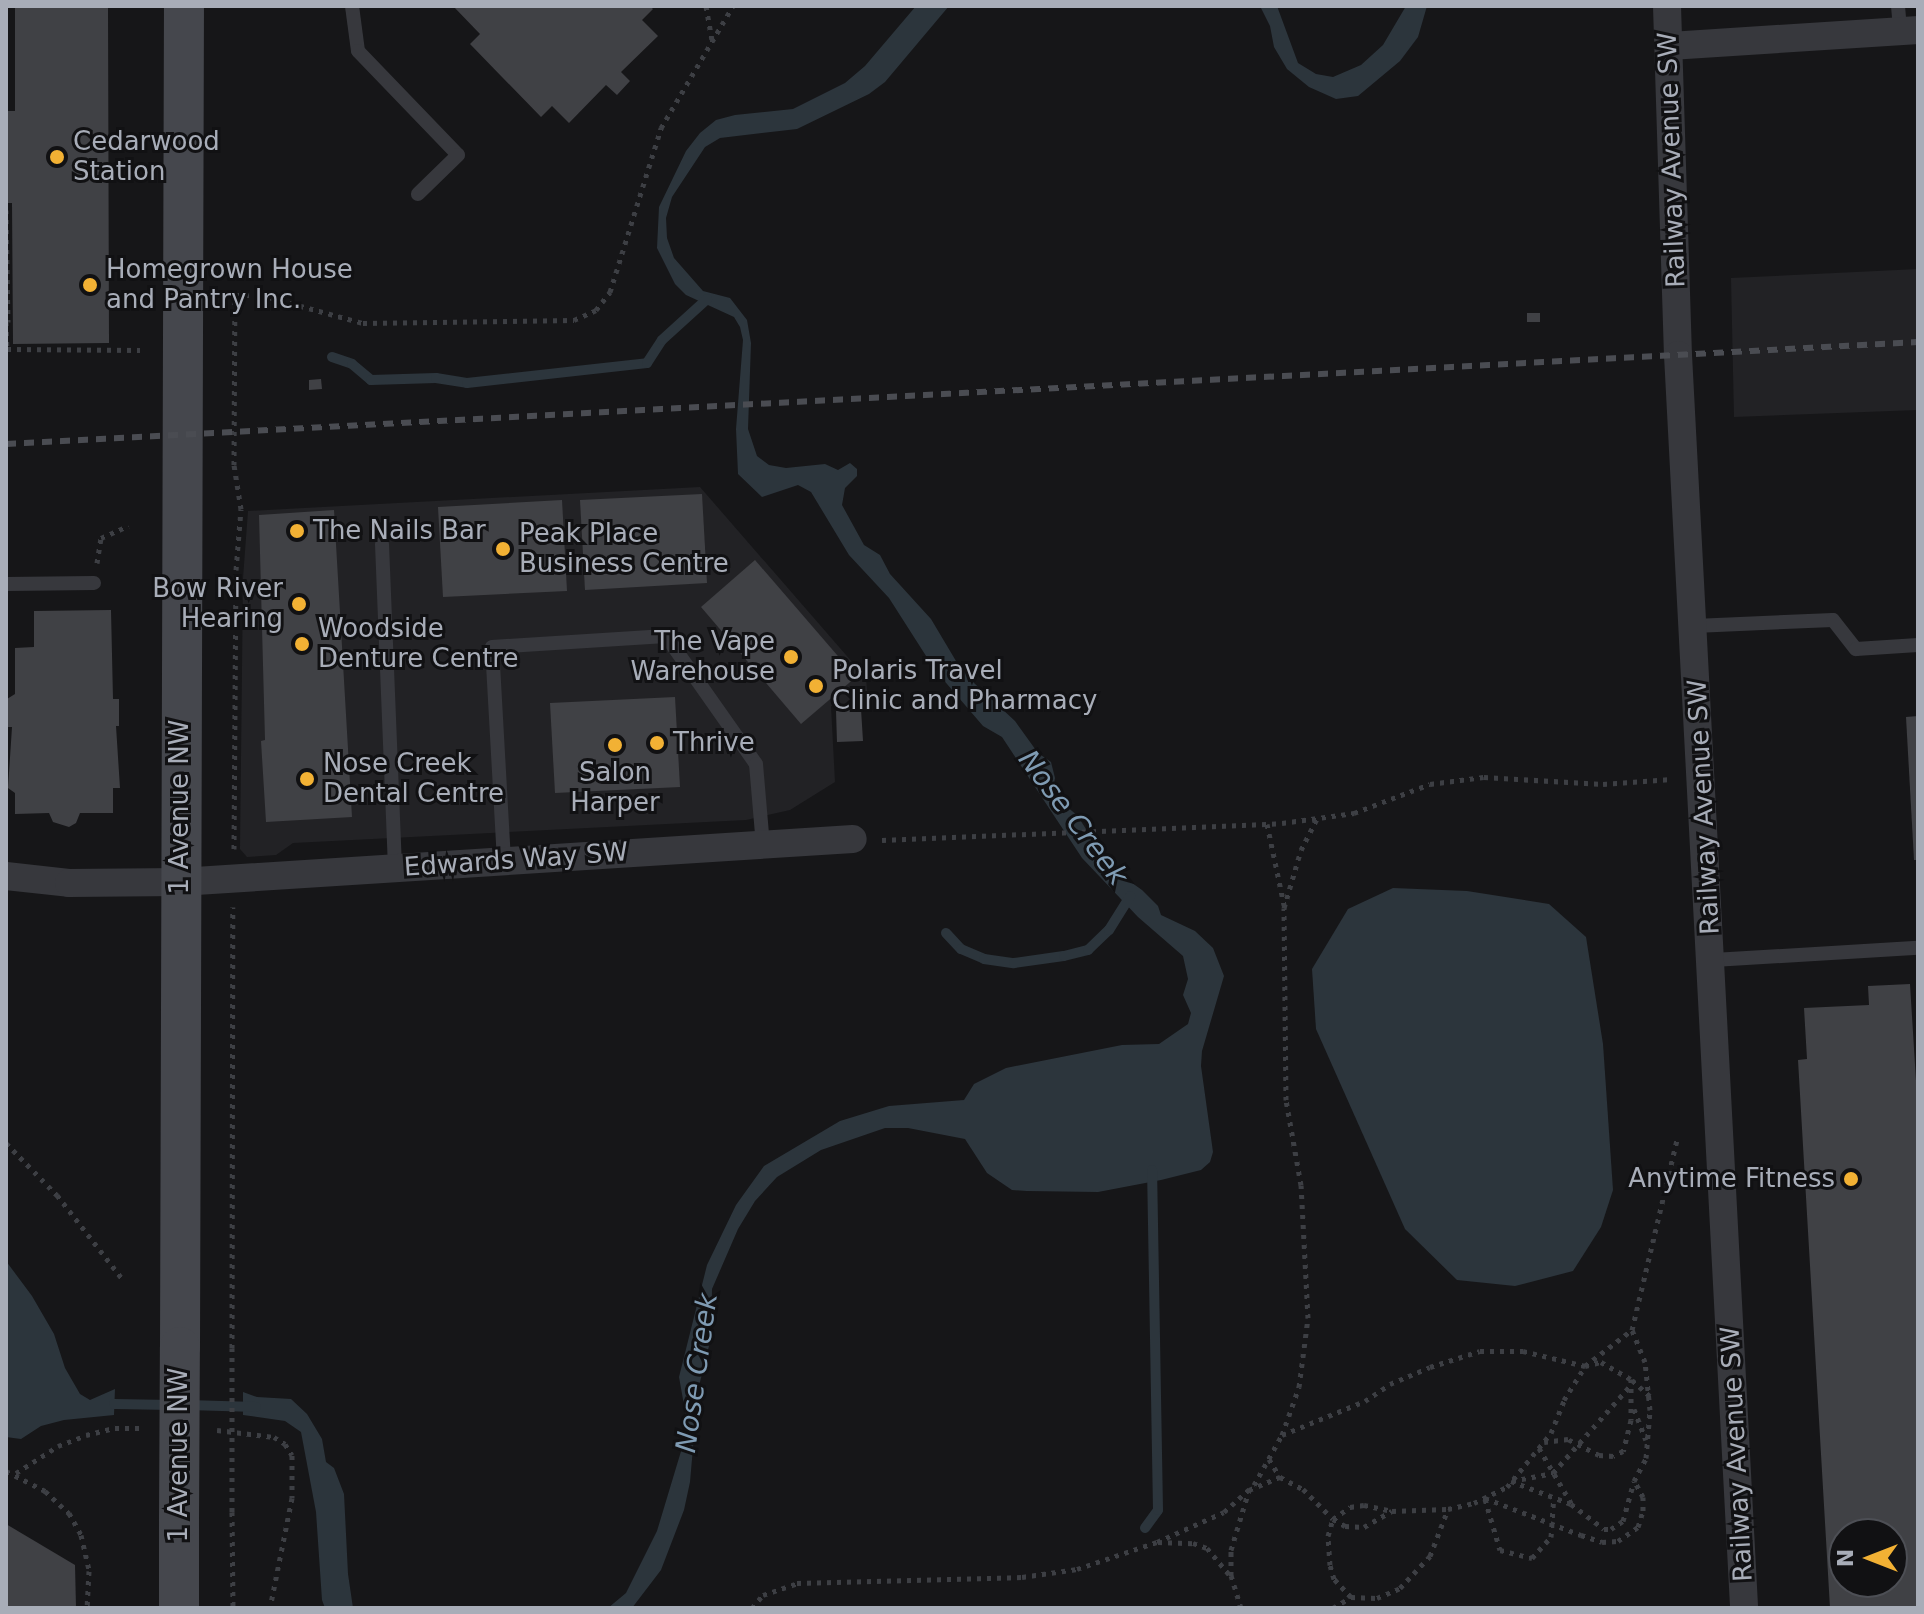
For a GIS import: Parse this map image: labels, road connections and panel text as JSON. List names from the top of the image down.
{
  "streets": {
    "street": ["Railway Avenue SW", "1 Avenue NW", "Edwards Way SW"]
  },
  "crossings": [
    ["1 Avenue NW", "Edwards Way SW"]
  ],
  "water": ["Nose Creek"],
  "places": [
    "Cedarwood Station",
    "Homegrown House and Pantry Inc.",
    "The Nails Bar",
    "Peak Place Business Centre",
    "Bow River Hearing",
    "Woodside Denture Centre",
    "The Vape Warehouse",
    "Polaris Travel Clinic and Pharmacy",
    "Thrive",
    "Salon Harper",
    "Nose Creek Dental Centre",
    "Anytime Fitness"
  ],
  "north": "left"
}
